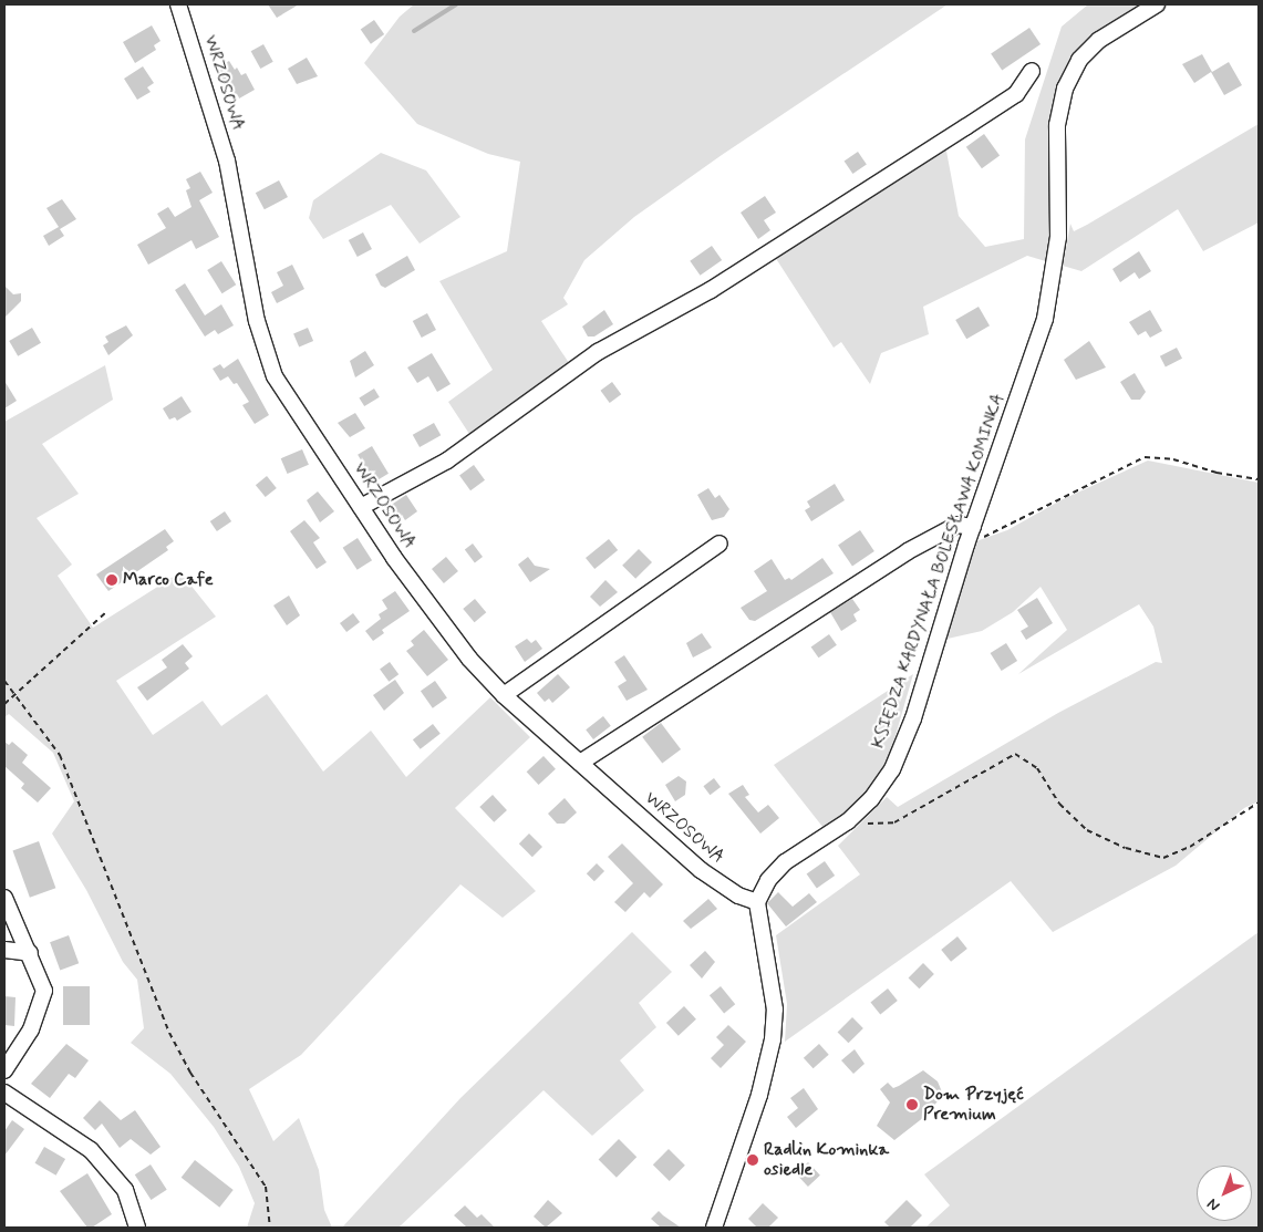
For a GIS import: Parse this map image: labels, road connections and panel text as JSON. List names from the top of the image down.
{
  "streets": {
    "street": ["WRZOSOWA", "KSIĘDZA KARDYNAŁA BOLESŁAWA KOMINKA"]
  },
  "crossings": [
    ["WRZOSOWA", "KSIĘDZA KARDYNAŁA BOLESŁAWA KOMINKA"]
  ],
  "places": ["Marco Cafe", "Dom Przyjęć Premium", "Radlin Kominka osiedle"],
  "north": "bottom left"
}
